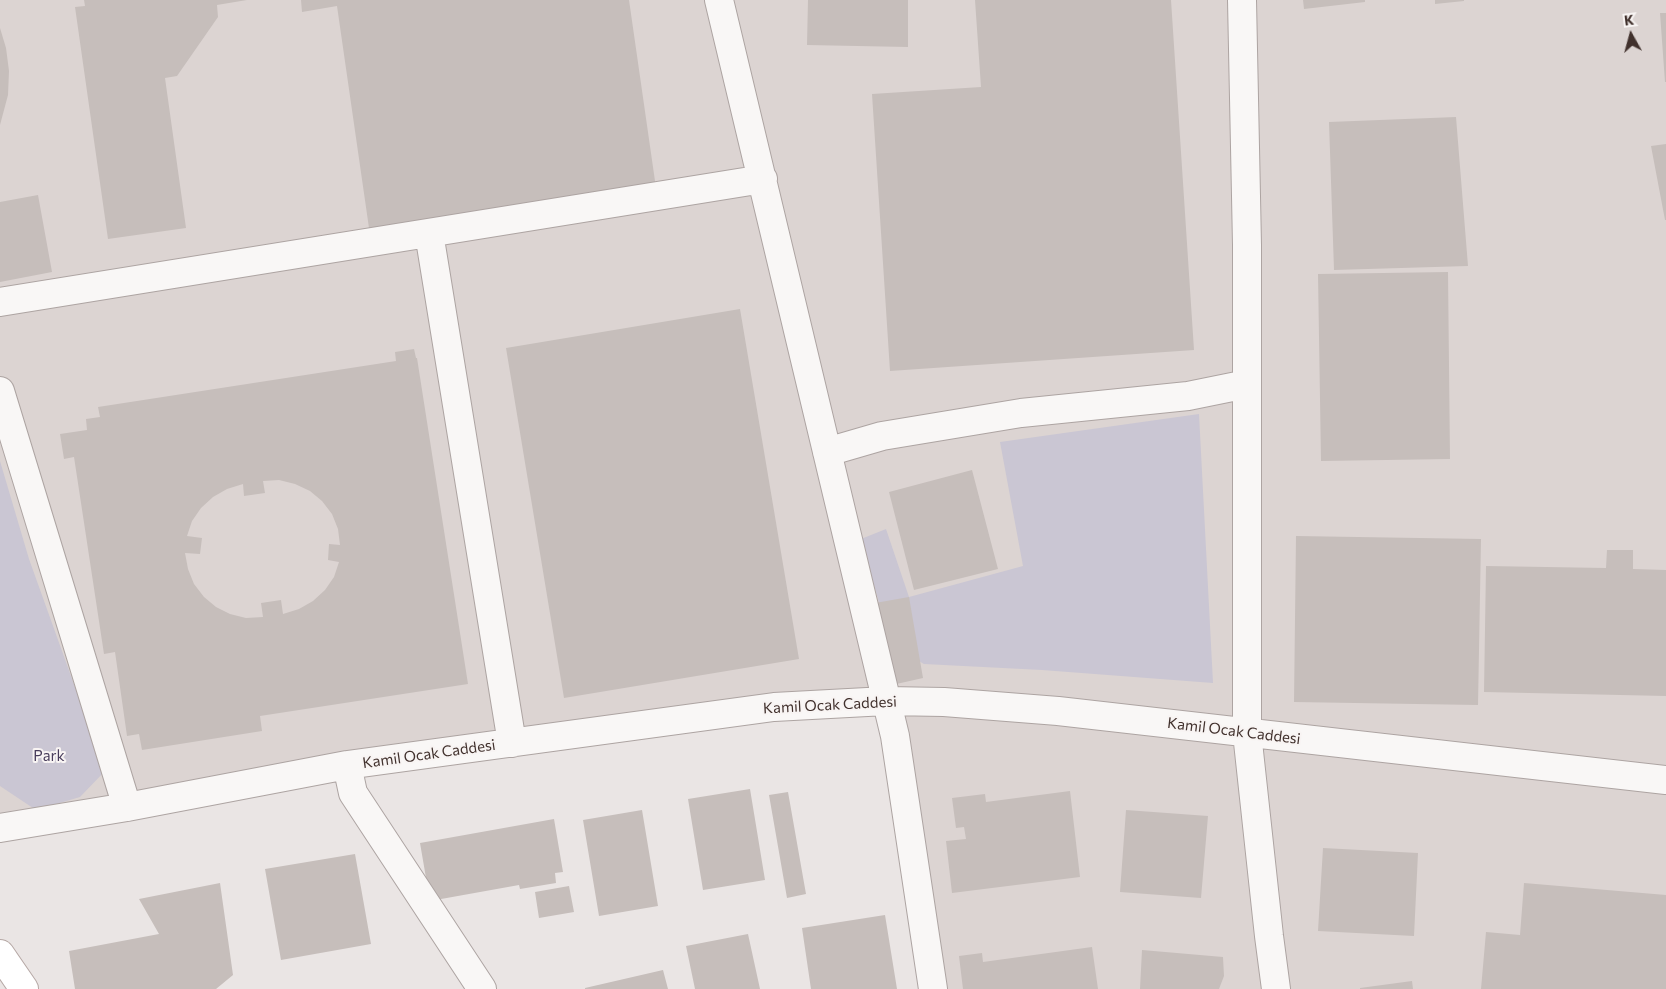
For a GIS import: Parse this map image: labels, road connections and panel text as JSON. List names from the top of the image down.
{
  "streets": {
    "street": ["Kamil Ocak Caddesi"]
  },
  "parks": ["Park"],
  "north": "top"
}
